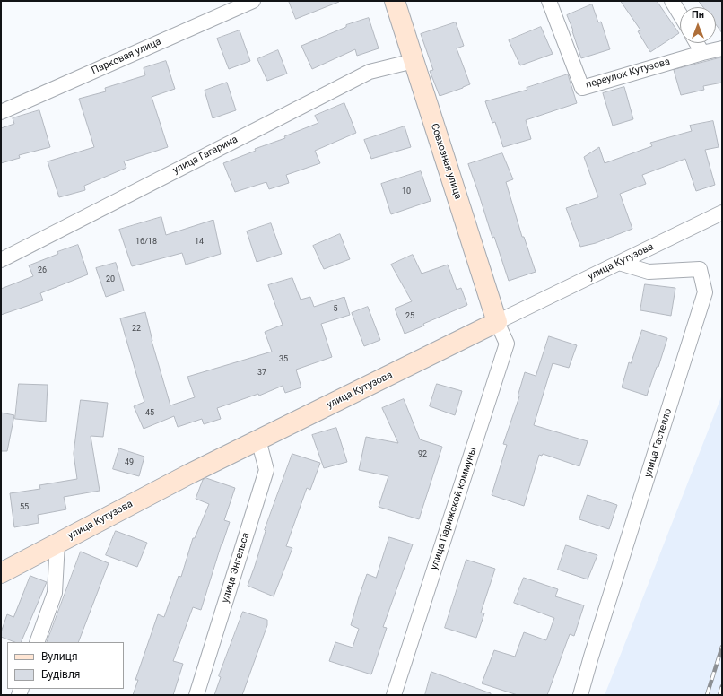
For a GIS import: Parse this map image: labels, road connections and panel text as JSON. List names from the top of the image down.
{
  "streets": {
    "main road": ["Совхозная улица", "улица Кутузова"],
    "street": [
      "Парковая улица",
      "переулок Кутузова",
      "улица Гагарина",
      "улица Гастелло",
      "улица Парижской коммуны",
      "улица Энгельса"
    ]
  },
  "crossings": [
    ["улица Гагарина", "Совхозная улица"],
    ["Совхозная улица", "улица Кутузова"],
    ["Совхозная улица", "улица Парижской коммуны"],
    ["улица Кутузова", "улица Гастелло"],
    ["улица Кутузова", "улица Парижской коммуны"],
    ["улица Кутузова", "улица Энгельса"]
  ],
  "house_numbers": [
    "10",
    "16/18",
    "14",
    "26",
    "20",
    "5",
    "25",
    "22",
    "35",
    "37",
    "45",
    "92",
    "49",
    "55"
  ],
  "legend": ["Вулиця", "Будівля"],
  "north": "top"
}
